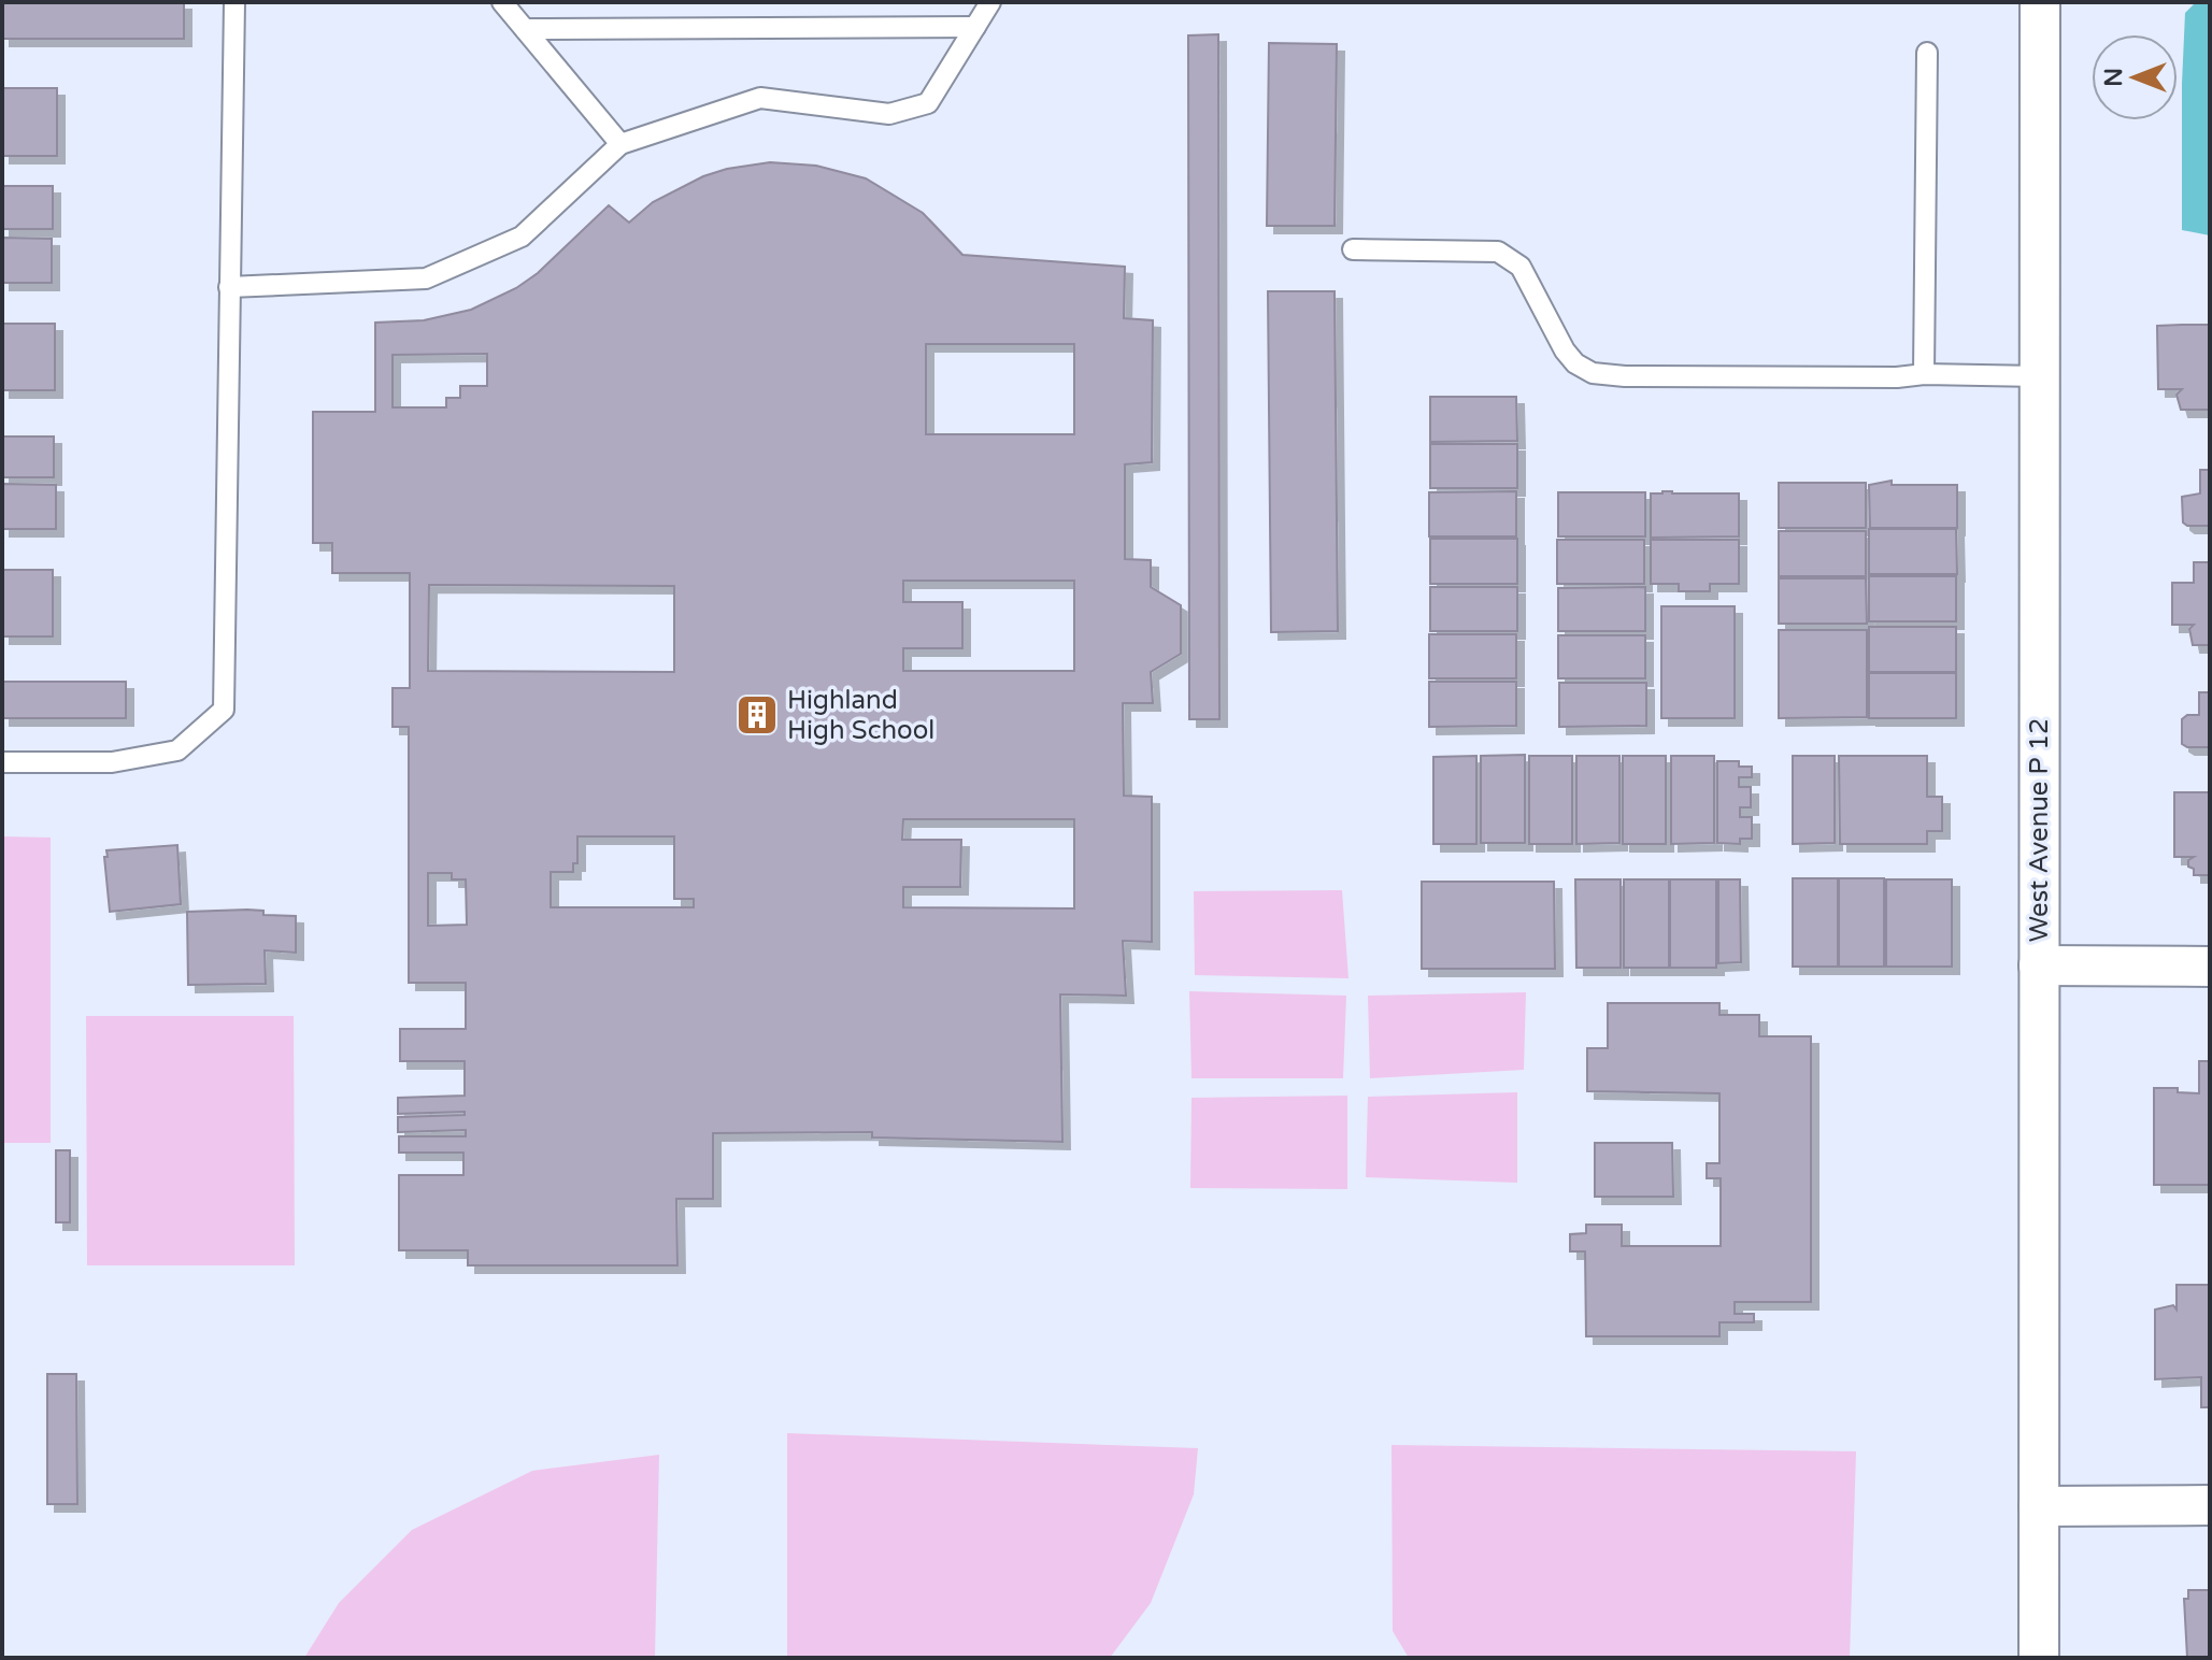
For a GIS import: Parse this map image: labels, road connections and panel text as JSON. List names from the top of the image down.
{
  "streets": {
    "street": ["West Avenue P 12"]
  },
  "places": {
    "building": ["Highland High School"]
  },
  "north": "left"
}
